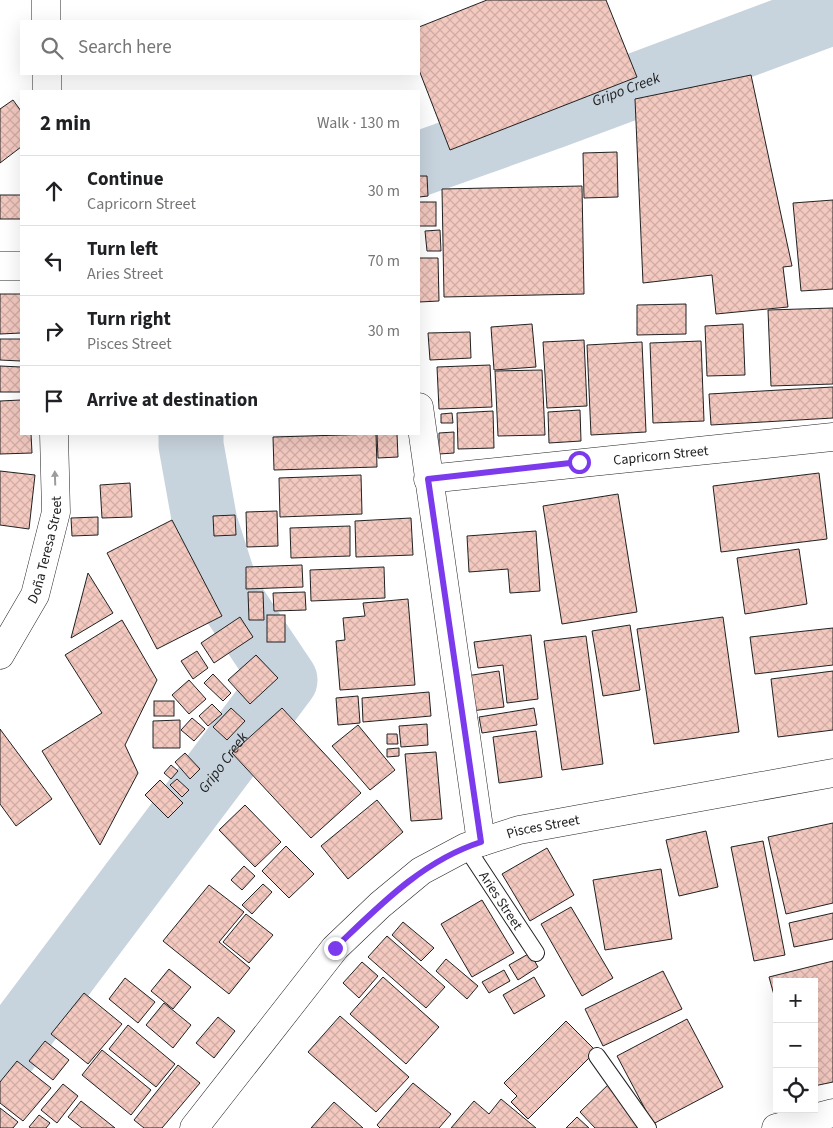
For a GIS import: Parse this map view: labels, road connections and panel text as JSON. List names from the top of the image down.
{
  "streets": {
    "street": [
      "Capricorn Street",
      "Doña Teresa Street",
      "Pisces Street",
      "Aries Street"
    ]
  },
  "crossings": [
    ["Capricorn Street", "Aries Street"],
    ["Pisces Street", "Aries Street"]
  ],
  "one_way": ["Doña Teresa Street"],
  "water": ["Gripo Creek"],
  "page": {
    "search": "Search here",
    "heading": ["2 min", "Walk · 130 m"],
    "list": [
      ["Continue", "Capricorn Street", "30 m"],
      ["Turn left", "Aries Street", "70 m"],
      ["Turn right", "Pisces Street", "30 m"],
      "Arrive at destination"
    ],
    "map_buttons": ["+", "−"]
  }
}
